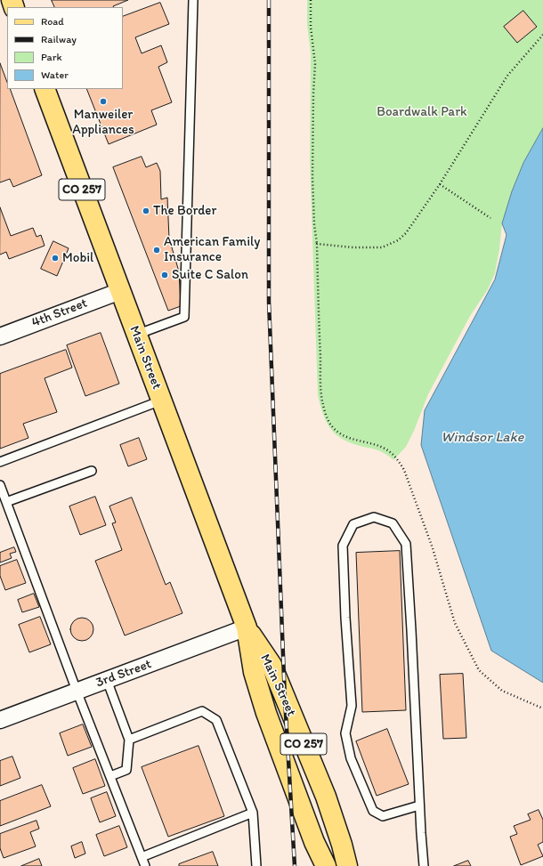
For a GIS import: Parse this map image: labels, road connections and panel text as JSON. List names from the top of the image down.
{
  "streets": {
    "main road": ["CO 257", "Main Street"],
    "street": ["4th Street", "3rd Street"]
  },
  "crossings": [
    ["4th Street", "Main Street"],
    ["Main Street", "3rd Street"]
  ],
  "water": ["Windsor Lake"],
  "parks": ["Boardwalk Park"],
  "places": [
    "Manweiler Appliances",
    "The Border",
    "American Family Insurance",
    "Mobil",
    "Suite C Salon"
  ],
  "legend": [
    "Road",
    "Railway",
    "Park",
    "Water"
  ]
}
